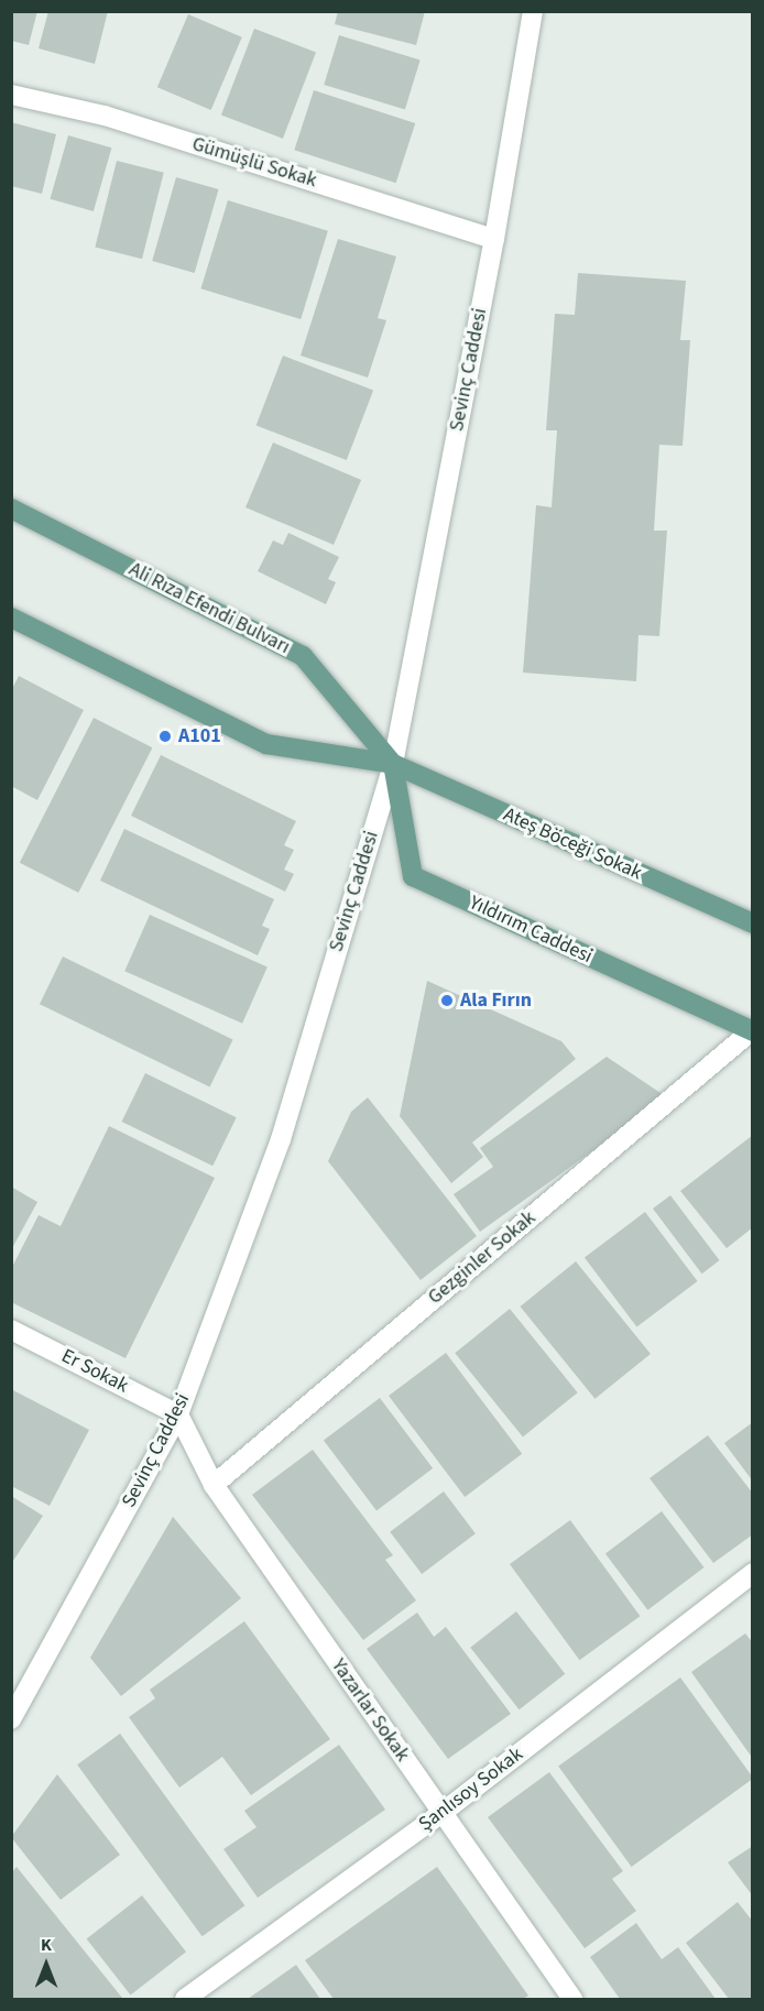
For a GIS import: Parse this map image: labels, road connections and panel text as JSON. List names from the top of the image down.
{
  "streets": {
    "main road": ["Ali Rıza Efendi Bulvarı", "Ateş Böceği Sokak", "Yıldırım Caddesi"],
    "street": [
      "Gümüşlü Sokak",
      "Sevinç Caddesi",
      "Gezginler Sokak",
      "Er Sokak",
      "Yazarlar Sokak",
      "Şanlısoy Sokak"
    ]
  },
  "crossings": [
    ["Gümüşlü Sokak", "Sevinç Caddesi"],
    ["Sevinç Caddesi", "Ali Rıza Efendi Bulvarı"],
    ["Sevinç Caddesi", "Ateş Böceği Sokak"],
    ["Sevinç Caddesi", "Yıldırım Caddesi"],
    ["Sevinç Caddesi", "Er Sokak"],
    ["Sevinç Caddesi", "Yazarlar Sokak"],
    ["Ali Rıza Efendi Bulvarı", "Ateş Böceği Sokak"],
    ["Ali Rıza Efendi Bulvarı", "Yıldırım Caddesi"],
    ["Ateş Böceği Sokak", "Yıldırım Caddesi"],
    ["Yıldırım Caddesi", "Gezginler Sokak"],
    ["Gezginler Sokak", "Yazarlar Sokak"],
    ["Er Sokak", "Yazarlar Sokak"],
    ["Yazarlar Sokak", "Şanlısoy Sokak"]
  ],
  "places": ["A101", "Ala Fırın"],
  "north": "top"
}
